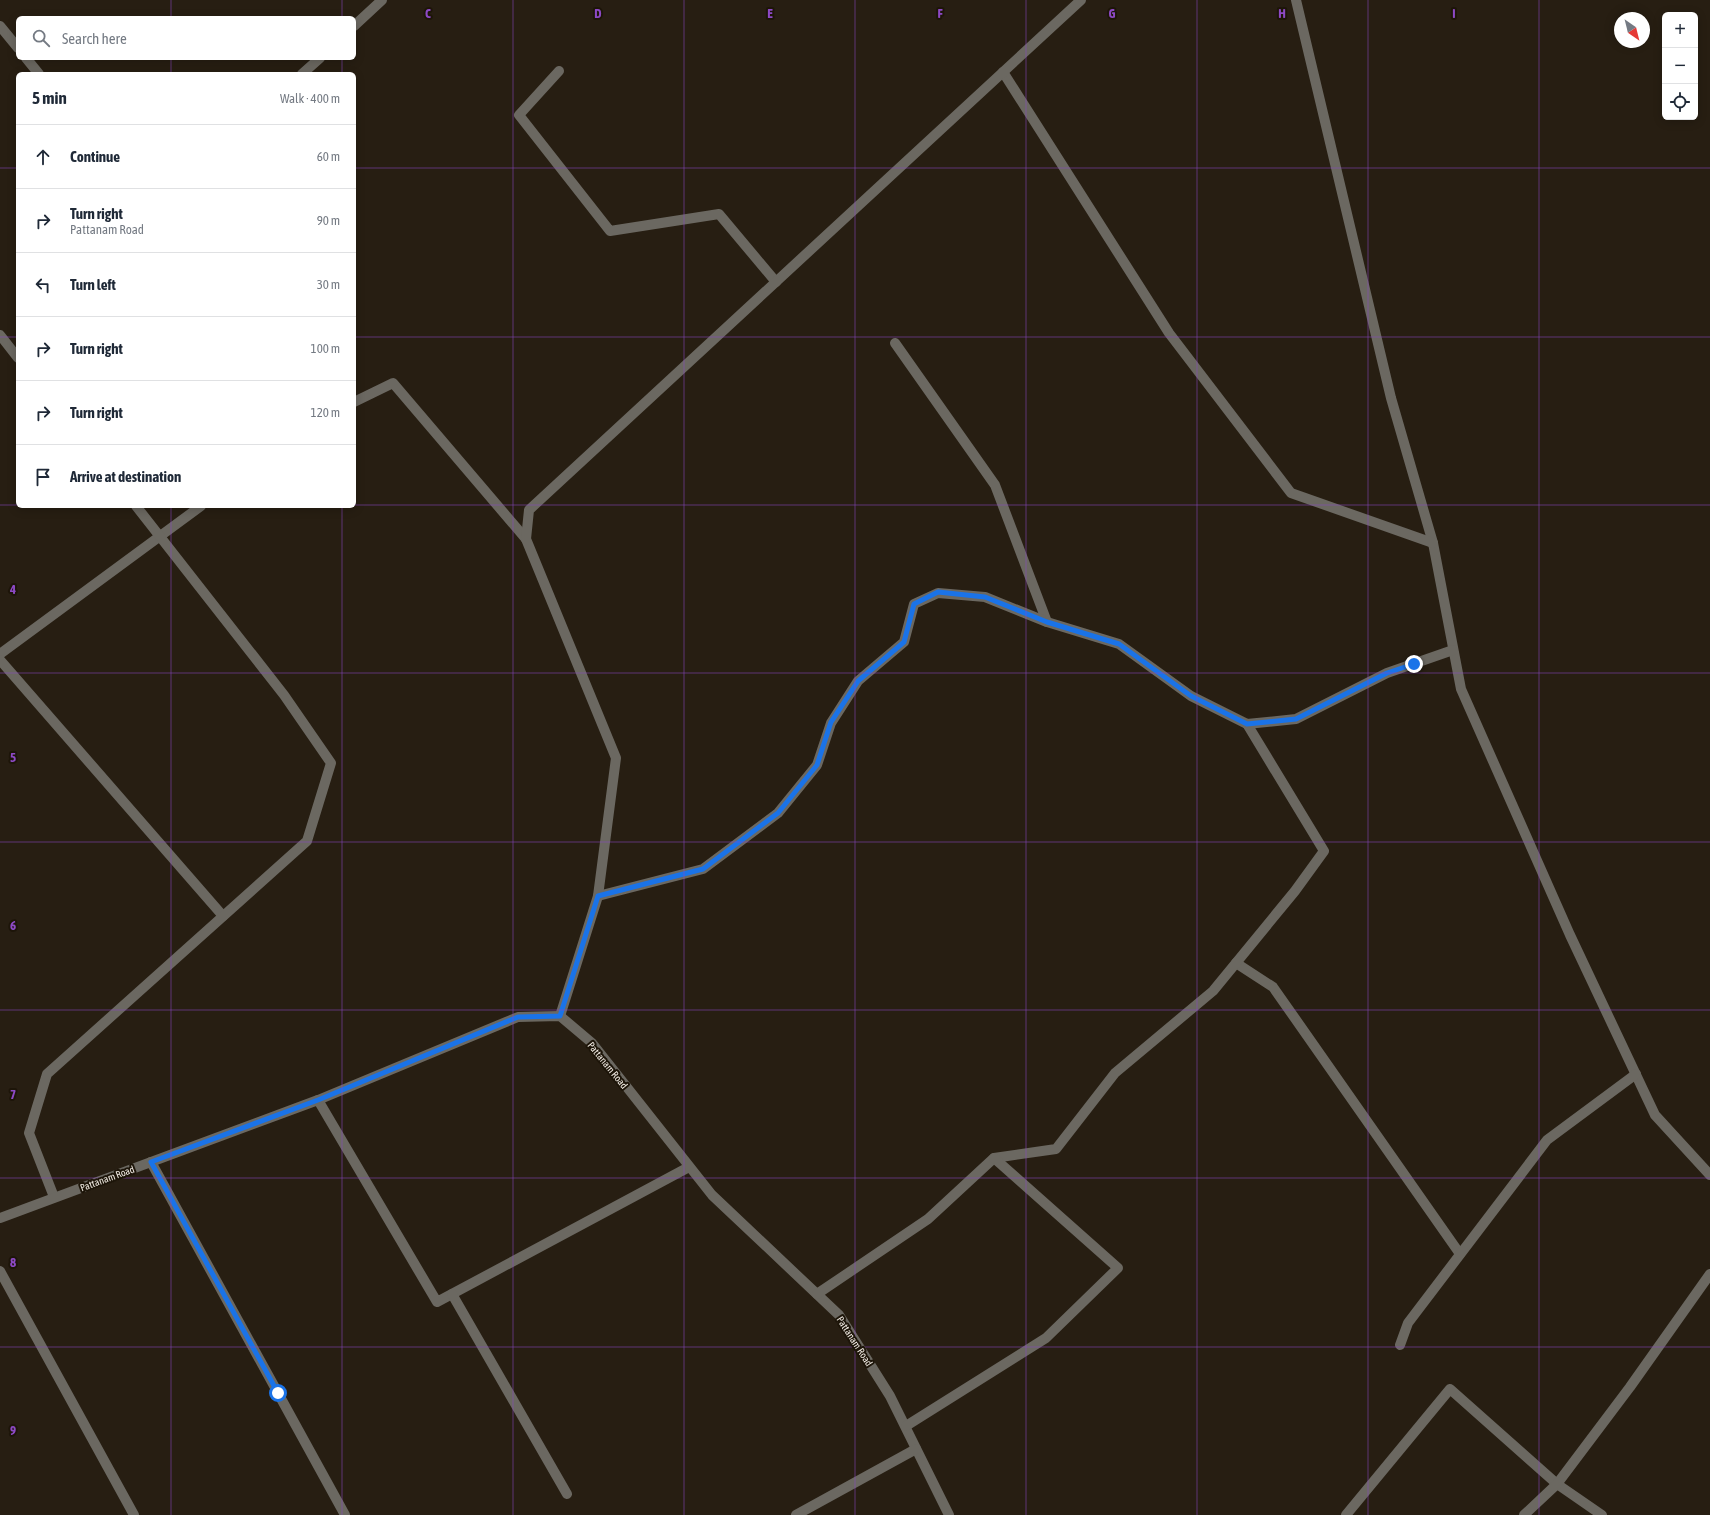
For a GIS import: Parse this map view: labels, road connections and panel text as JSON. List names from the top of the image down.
{
  "streets": {
    "street": ["Pattanam Road"]
  },
  "north": "bottom right",
  "page": {
    "map_buttons": ["+", "−"],
    "search": "Search here",
    "heading": ["5 min", "Walk · 400 m"],
    "list": [
      ["Continue", "60 m"],
      ["Turn right", "Pattanam Road", "90 m"],
      ["Turn left", "30 m"],
      ["Turn right", "100 m"],
      ["Turn right", "120 m"],
      "Arrive at destination"
    ]
  },
  "grid": {
    "columns": [
      "C",
      "D",
      "E",
      "F",
      "G",
      "H",
      "I"
    ],
    "rows": [
      "4",
      "5",
      "6",
      "7",
      "8",
      "9"
    ]
  }
}
